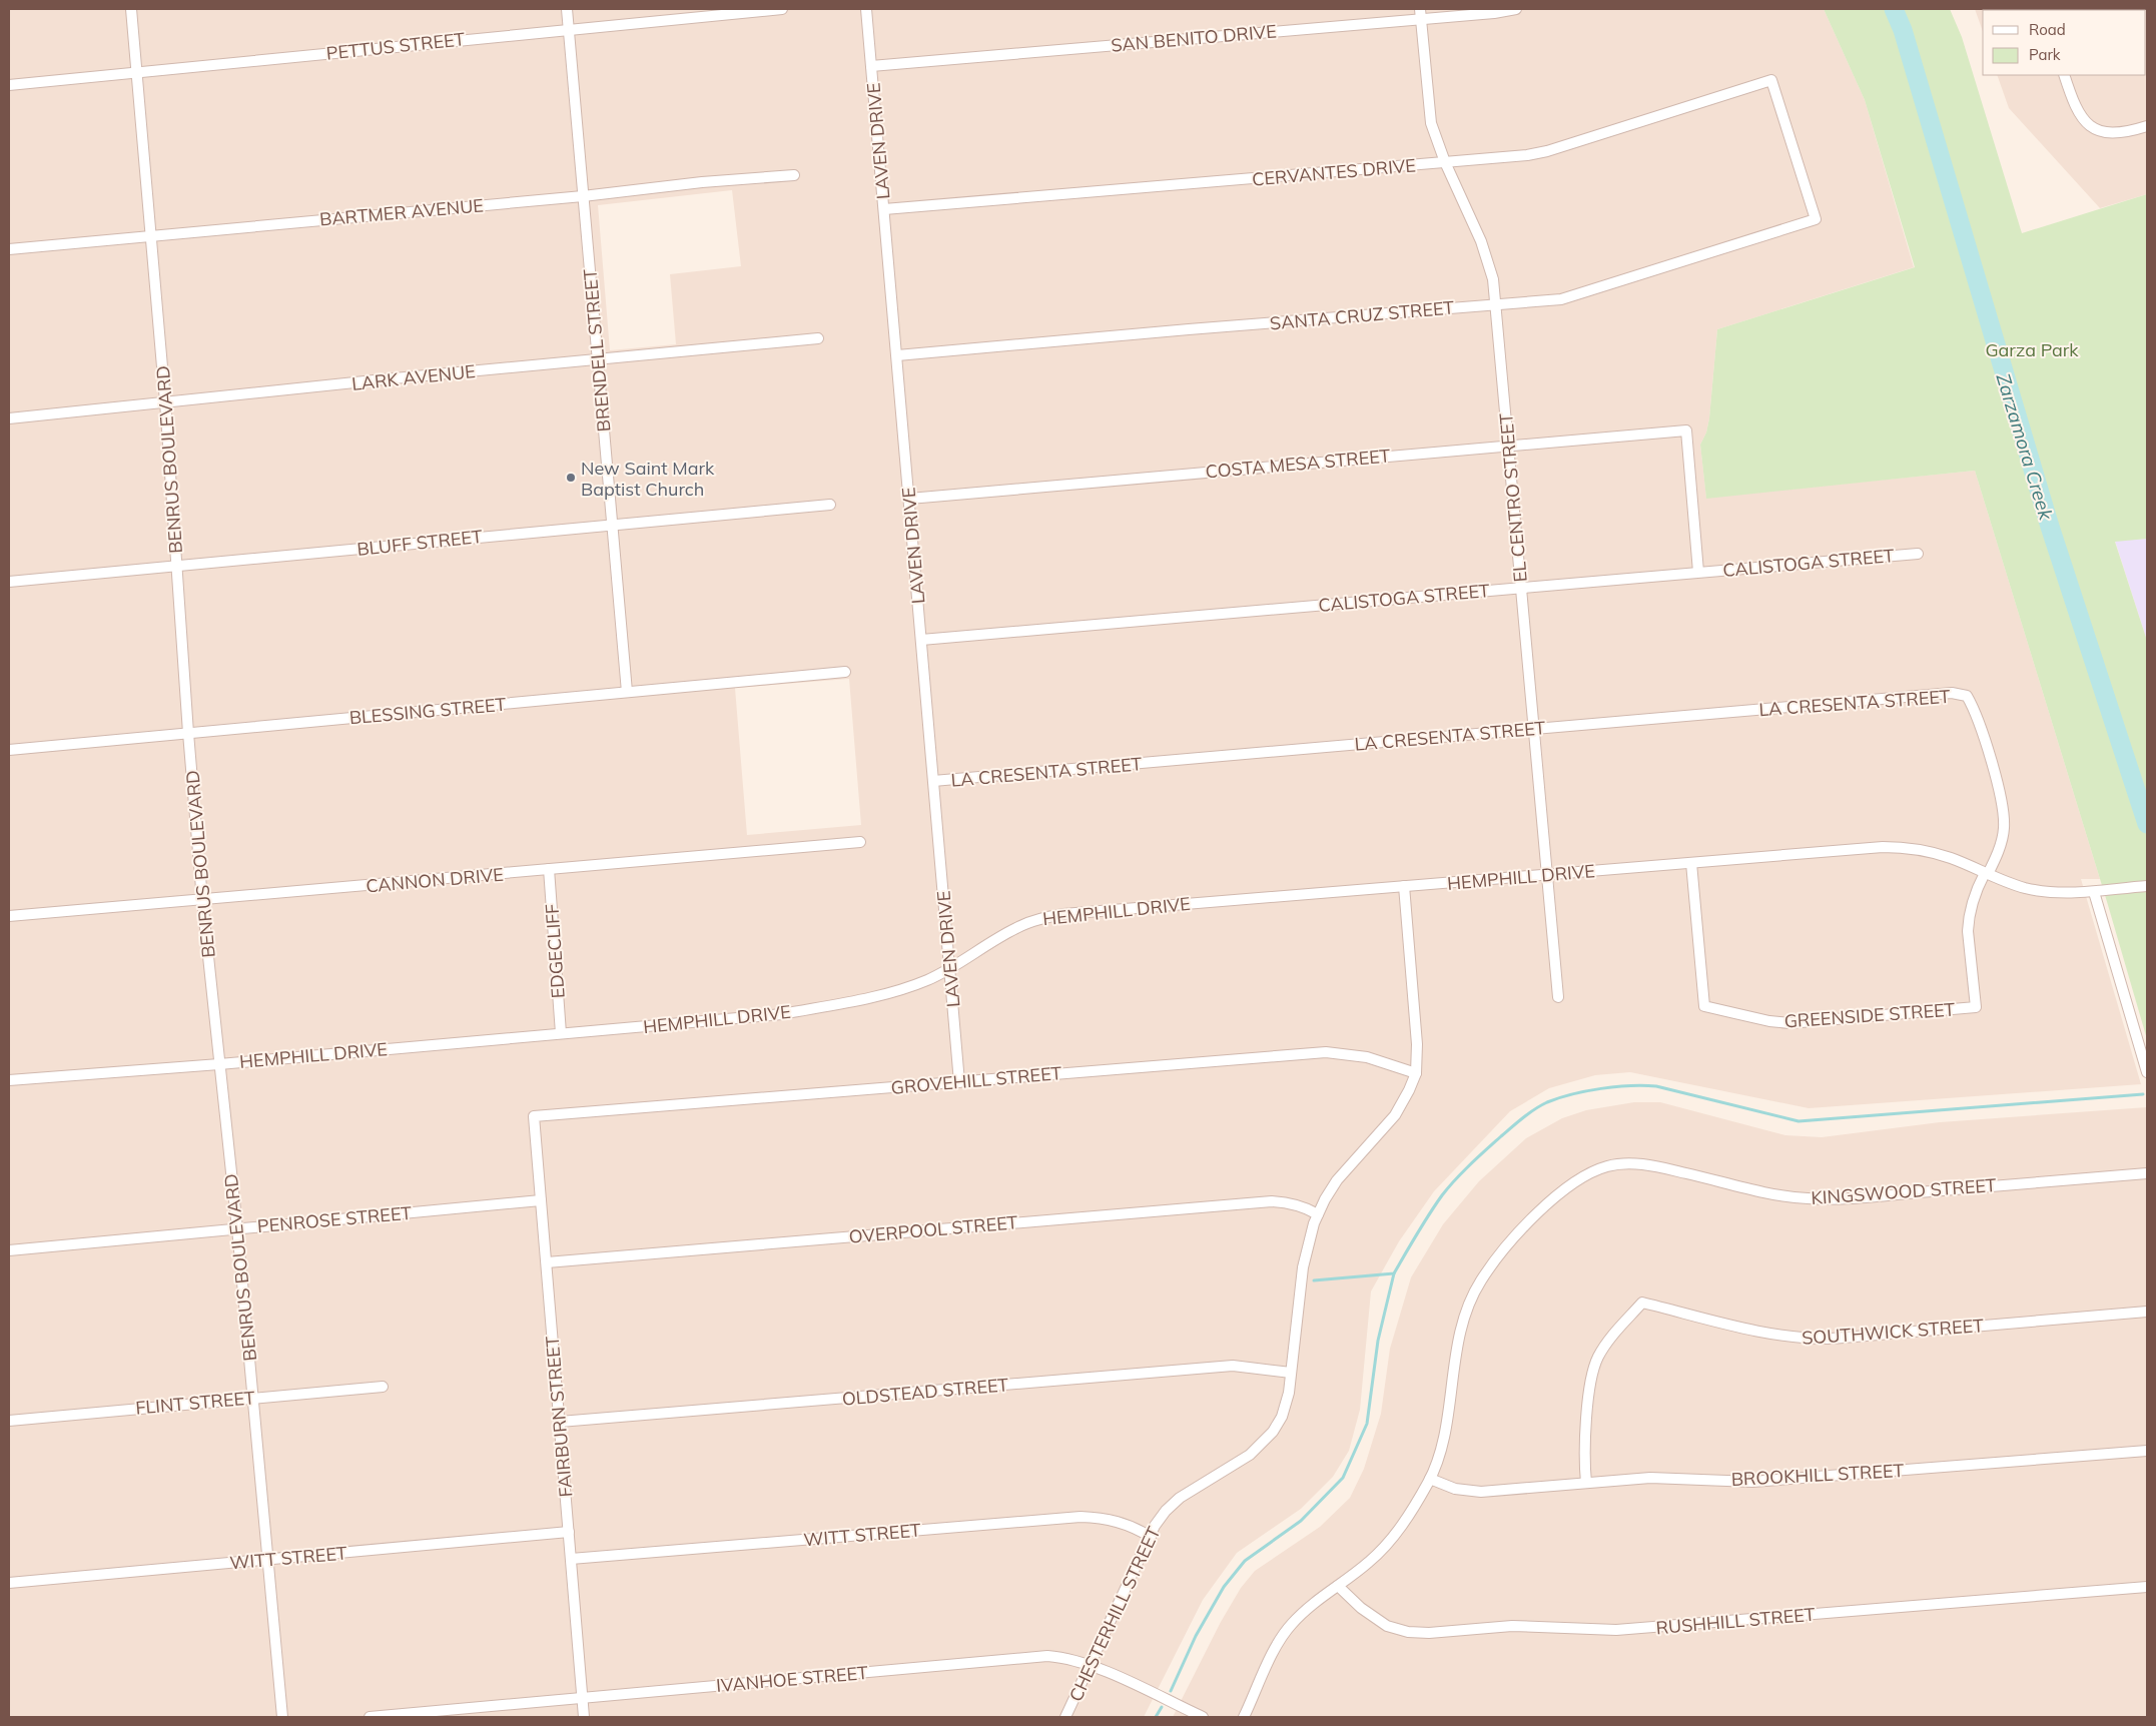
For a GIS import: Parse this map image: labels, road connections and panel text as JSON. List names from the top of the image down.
{
  "streets": {
    "street": [
      "SAN BENITO DRIVE",
      "PETTUS STREET",
      "LAVEN DRIVE",
      "CERVANTES DRIVE",
      "BARTMER AVENUE",
      "SANTA CRUZ STREET",
      "BRENDELL STREET",
      "LARK AVENUE",
      "BENRUS BOULEVARD",
      "COSTA MESA STREET",
      "EL CENTRO STREET",
      "BLUFF STREET",
      "CALISTOGA STREET",
      "LA CRESENTA STREET",
      "BLESSING STREET",
      "HEMPHILL DRIVE",
      "CANNON DRIVE",
      "EDGECLIFF",
      "GREENSIDE STREET",
      "GROVEHILL STREET",
      "KINGSWOOD STREET",
      "PENROSE STREET",
      "OVERPOOL STREET",
      "SOUTHWICK STREET",
      "OLDSTEAD STREET",
      "FLINT STREET",
      "FAIRBURN STREET",
      "BROOKHILL STREET",
      "WITT STREET",
      "CHESTERHILL STREET",
      "RUSHHILL STREET",
      "IVANHOE STREET"
    ]
  },
  "crossings": [
    ["SAN BENITO DRIVE", "LAVEN DRIVE"],
    ["SAN BENITO DRIVE", "EL CENTRO STREET"],
    ["PETTUS STREET", "BRENDELL STREET"],
    ["PETTUS STREET", "BENRUS BOULEVARD"],
    ["LAVEN DRIVE", "CERVANTES DRIVE"],
    ["LAVEN DRIVE", "SANTA CRUZ STREET"],
    ["LAVEN DRIVE", "COSTA MESA STREET"],
    ["LAVEN DRIVE", "CALISTOGA STREET"],
    ["LAVEN DRIVE", "LA CRESENTA STREET"],
    ["LAVEN DRIVE", "HEMPHILL DRIVE"],
    ["LAVEN DRIVE", "GROVEHILL STREET"],
    ["CERVANTES DRIVE", "SANTA CRUZ STREET"],
    ["CERVANTES DRIVE", "EL CENTRO STREET"],
    ["BARTMER AVENUE", "BRENDELL STREET"],
    ["BARTMER AVENUE", "BENRUS BOULEVARD"],
    ["SANTA CRUZ STREET", "EL CENTRO STREET"],
    ["BRENDELL STREET", "LARK AVENUE"],
    ["BRENDELL STREET", "BLUFF STREET"],
    ["BRENDELL STREET", "BLESSING STREET"],
    ["LARK AVENUE", "BENRUS BOULEVARD"],
    ["BENRUS BOULEVARD", "BLUFF STREET"],
    ["BENRUS BOULEVARD", "BLESSING STREET"],
    ["BENRUS BOULEVARD", "HEMPHILL DRIVE"],
    ["BENRUS BOULEVARD", "CANNON DRIVE"],
    ["BENRUS BOULEVARD", "PENROSE STREET"],
    ["BENRUS BOULEVARD", "FLINT STREET"],
    ["BENRUS BOULEVARD", "WITT STREET"],
    ["COSTA MESA STREET", "EL CENTRO STREET"],
    ["COSTA MESA STREET", "CALISTOGA STREET"],
    ["EL CENTRO STREET", "CALISTOGA STREET"],
    ["EL CENTRO STREET", "LA CRESENTA STREET"],
    ["EL CENTRO STREET", "HEMPHILL DRIVE"],
    ["LA CRESENTA STREET", "HEMPHILL DRIVE"],
    ["LA CRESENTA STREET", "GREENSIDE STREET"],
    ["HEMPHILL DRIVE", "EDGECLIFF"],
    ["HEMPHILL DRIVE", "GREENSIDE STREET"],
    ["HEMPHILL DRIVE", "CHESTERHILL STREET"],
    ["CANNON DRIVE", "EDGECLIFF"],
    ["GROVEHILL STREET", "FAIRBURN STREET"],
    ["GROVEHILL STREET", "CHESTERHILL STREET"],
    ["KINGSWOOD STREET", "BROOKHILL STREET"],
    ["KINGSWOOD STREET", "RUSHHILL STREET"],
    ["PENROSE STREET", "FAIRBURN STREET"],
    ["OVERPOOL STREET", "FAIRBURN STREET"],
    ["OVERPOOL STREET", "CHESTERHILL STREET"],
    ["SOUTHWICK STREET", "BROOKHILL STREET"],
    ["OLDSTEAD STREET", "FAIRBURN STREET"],
    ["OLDSTEAD STREET", "CHESTERHILL STREET"],
    ["FAIRBURN STREET", "WITT STREET"],
    ["FAIRBURN STREET", "IVANHOE STREET"],
    ["WITT STREET", "CHESTERHILL STREET"],
    ["CHESTERHILL STREET", "IVANHOE STREET"]
  ],
  "water": ["Zarzamora Creek"],
  "parks": ["Garza Park"],
  "places": ["New Saint Mark Baptist Church"],
  "legend": ["Road", "Park"]
}
